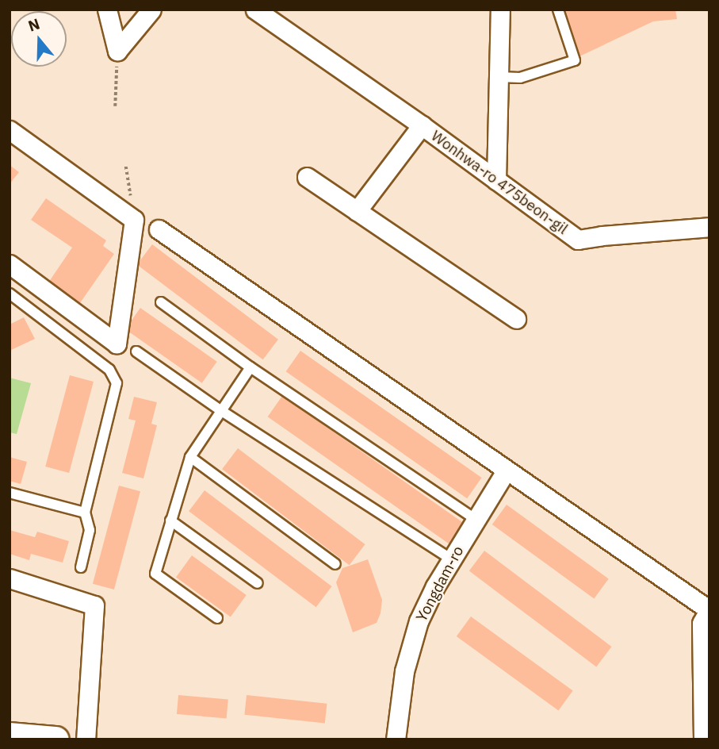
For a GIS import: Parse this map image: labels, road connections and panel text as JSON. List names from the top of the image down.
{
  "streets": {
    "street": ["Wonhwa-ro 475beon-gil", "Yongdam-ro"]
  },
  "north": "top"
}
